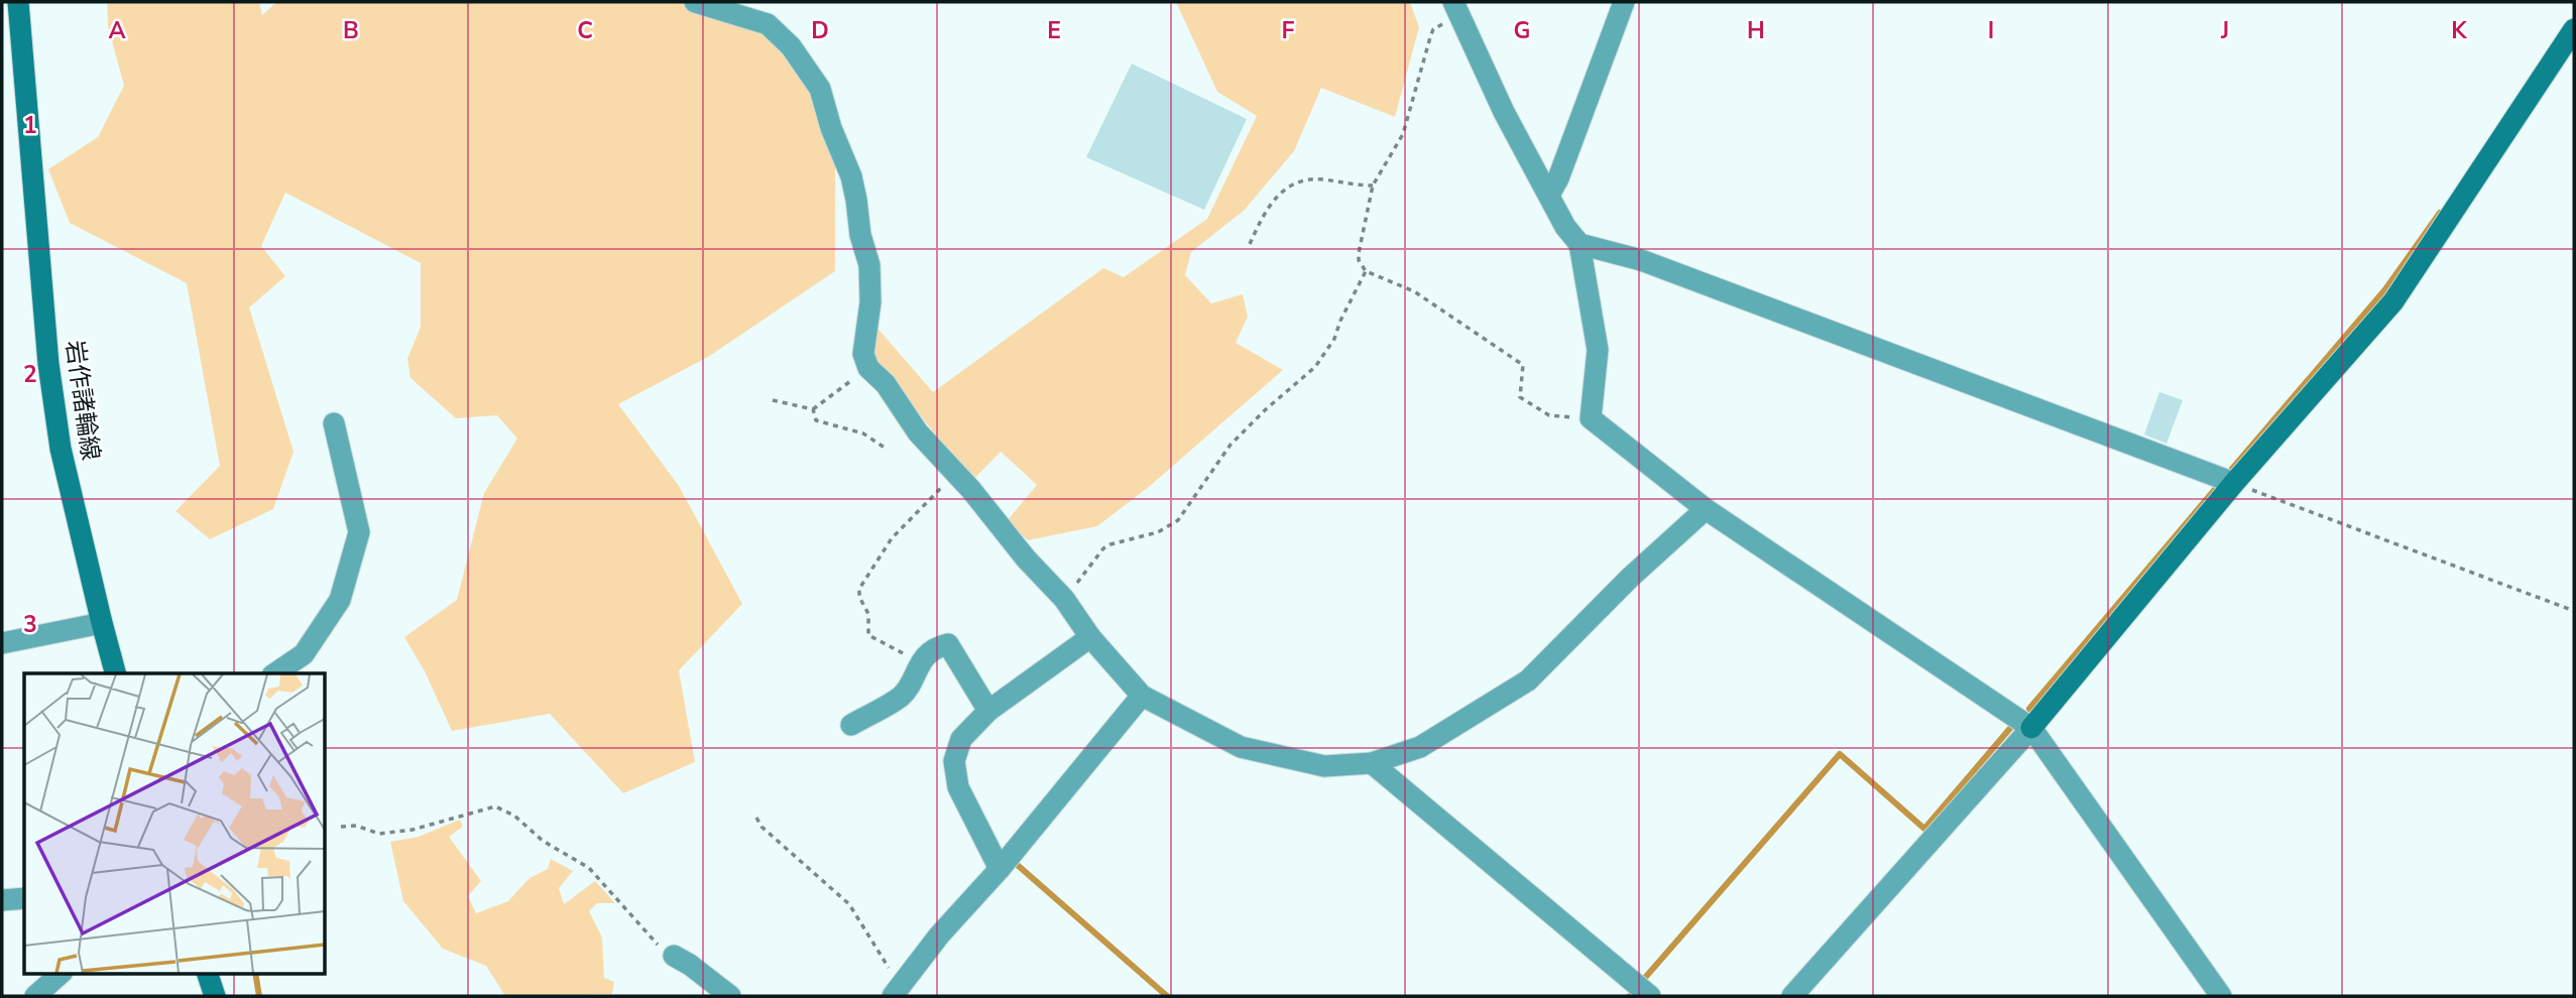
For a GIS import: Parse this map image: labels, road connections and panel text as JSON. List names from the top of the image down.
{
  "streets": {
    "street": ["岩作諸輪線"]
  },
  "grid": {
    "columns": [
      "A",
      "B",
      "C",
      "D",
      "E",
      "F",
      "G",
      "H",
      "I",
      "J",
      "K"
    ],
    "rows": ["1", "2", "3"]
  }
}
